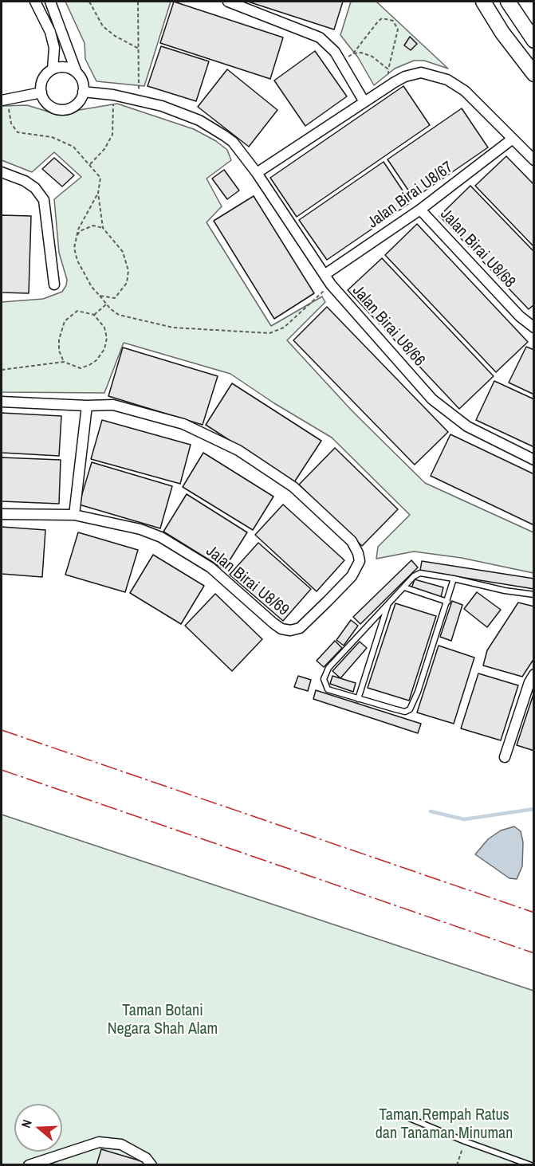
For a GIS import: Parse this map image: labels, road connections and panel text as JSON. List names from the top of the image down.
{
  "streets": {
    "street": [
      "Jalan Birai U8/67",
      "Jalan Birai U8/68",
      "Jalan Birai U8/66",
      "Jalan Birai U8/69"
    ]
  },
  "crossings": [
    ["Jalan Birai U8/67", "Jalan Birai U8/68"],
    ["Jalan Birai U8/67", "Jalan Birai U8/66"]
  ],
  "parks": ["Taman Botani Negara Shah Alam", "Taman Rempah Ratus dan Tanaman Minuman"],
  "north": "left"
}
